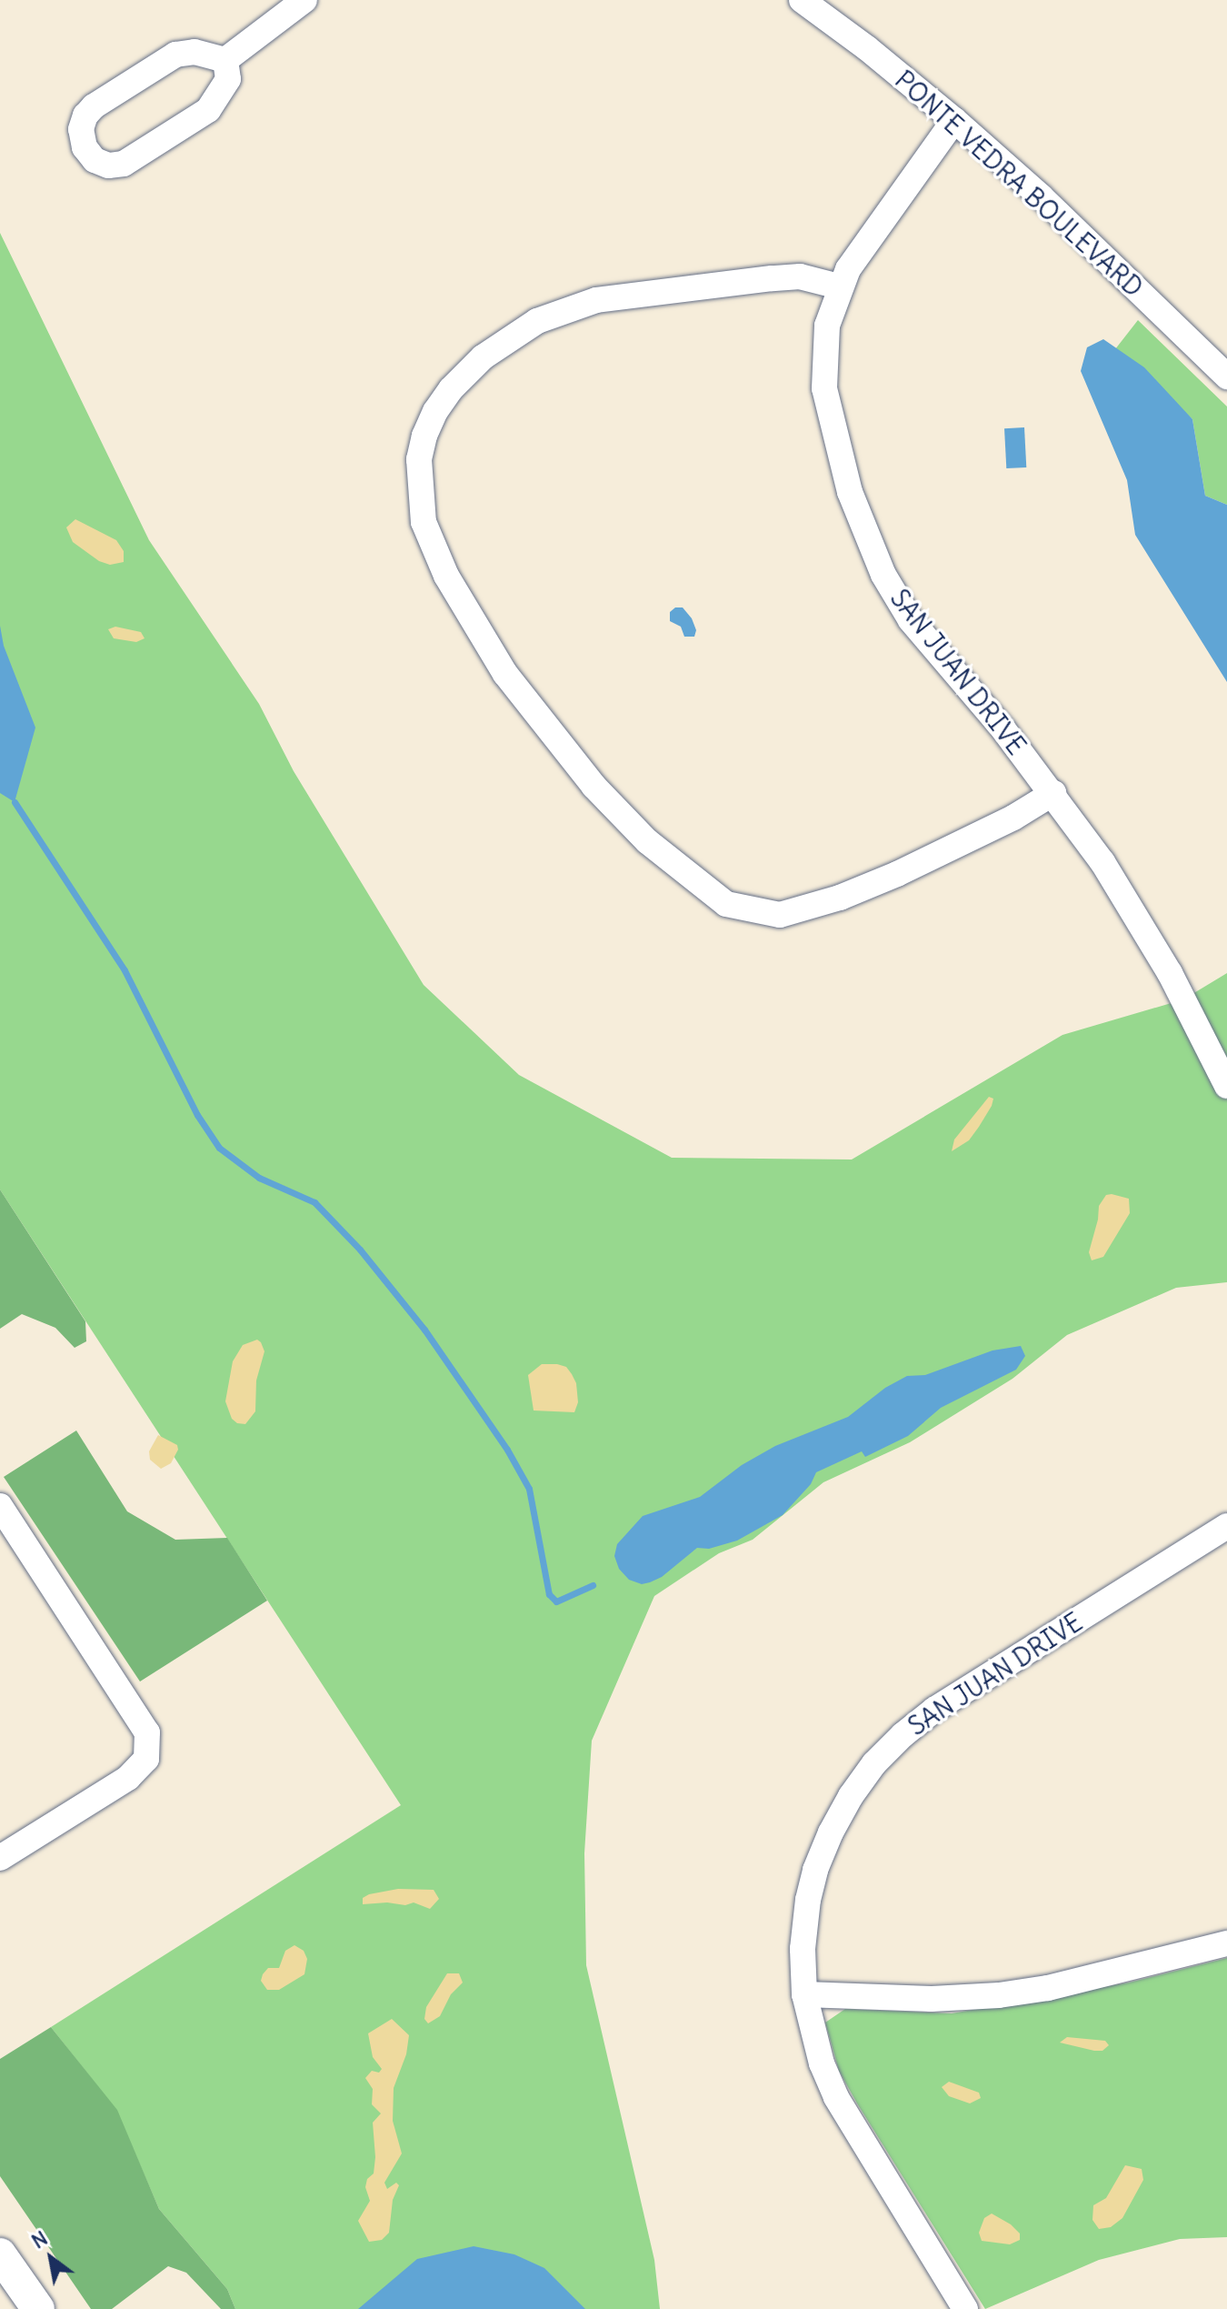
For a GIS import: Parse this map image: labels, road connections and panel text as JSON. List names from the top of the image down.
{
  "streets": {
    "street": ["PONTE VEDRA BOULEVARD", "SAN JUAN DRIVE"]
  },
  "crossings": [
    ["PONTE VEDRA BOULEVARD", "SAN JUAN DRIVE"]
  ],
  "north": "top left"
}
